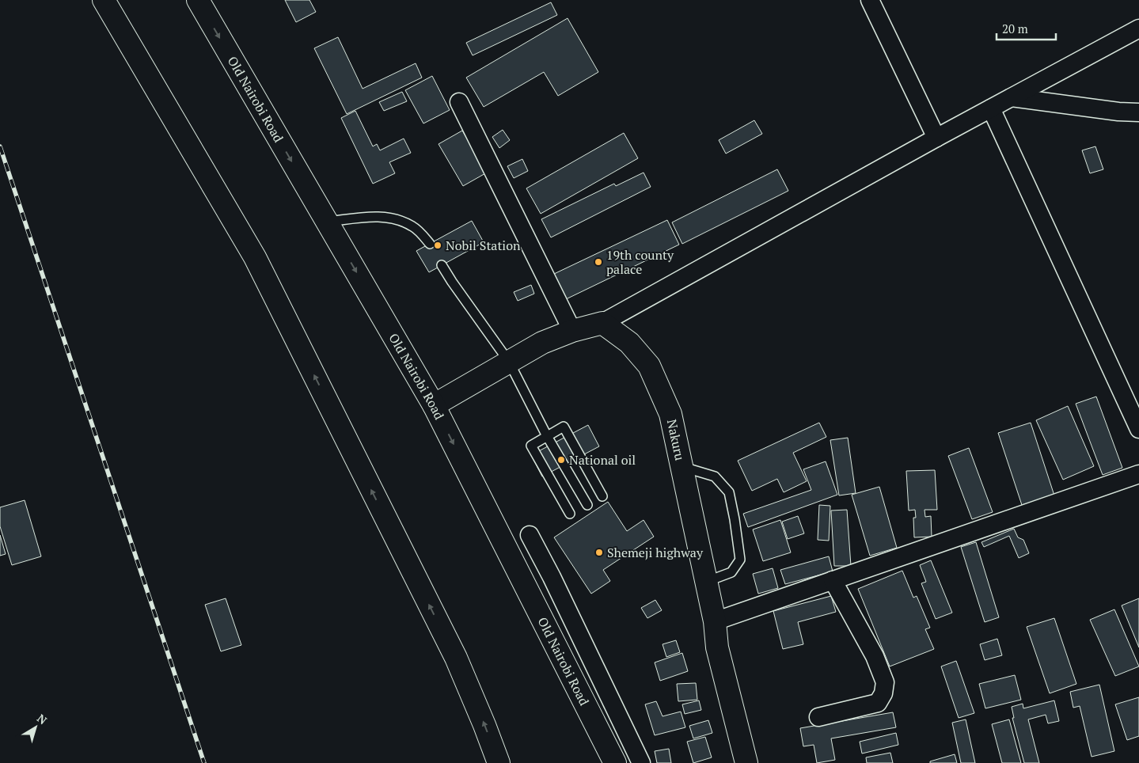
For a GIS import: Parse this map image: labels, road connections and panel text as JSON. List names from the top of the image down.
{
  "streets": {
    "main road": ["Old Nairobi Road", "Nakuru"]
  },
  "places": [
    "Nobil Station",
    "19th county palace",
    "National oil",
    "Shemeji highway"
  ],
  "scale_bar": "20 m",
  "north": "top right"
}
